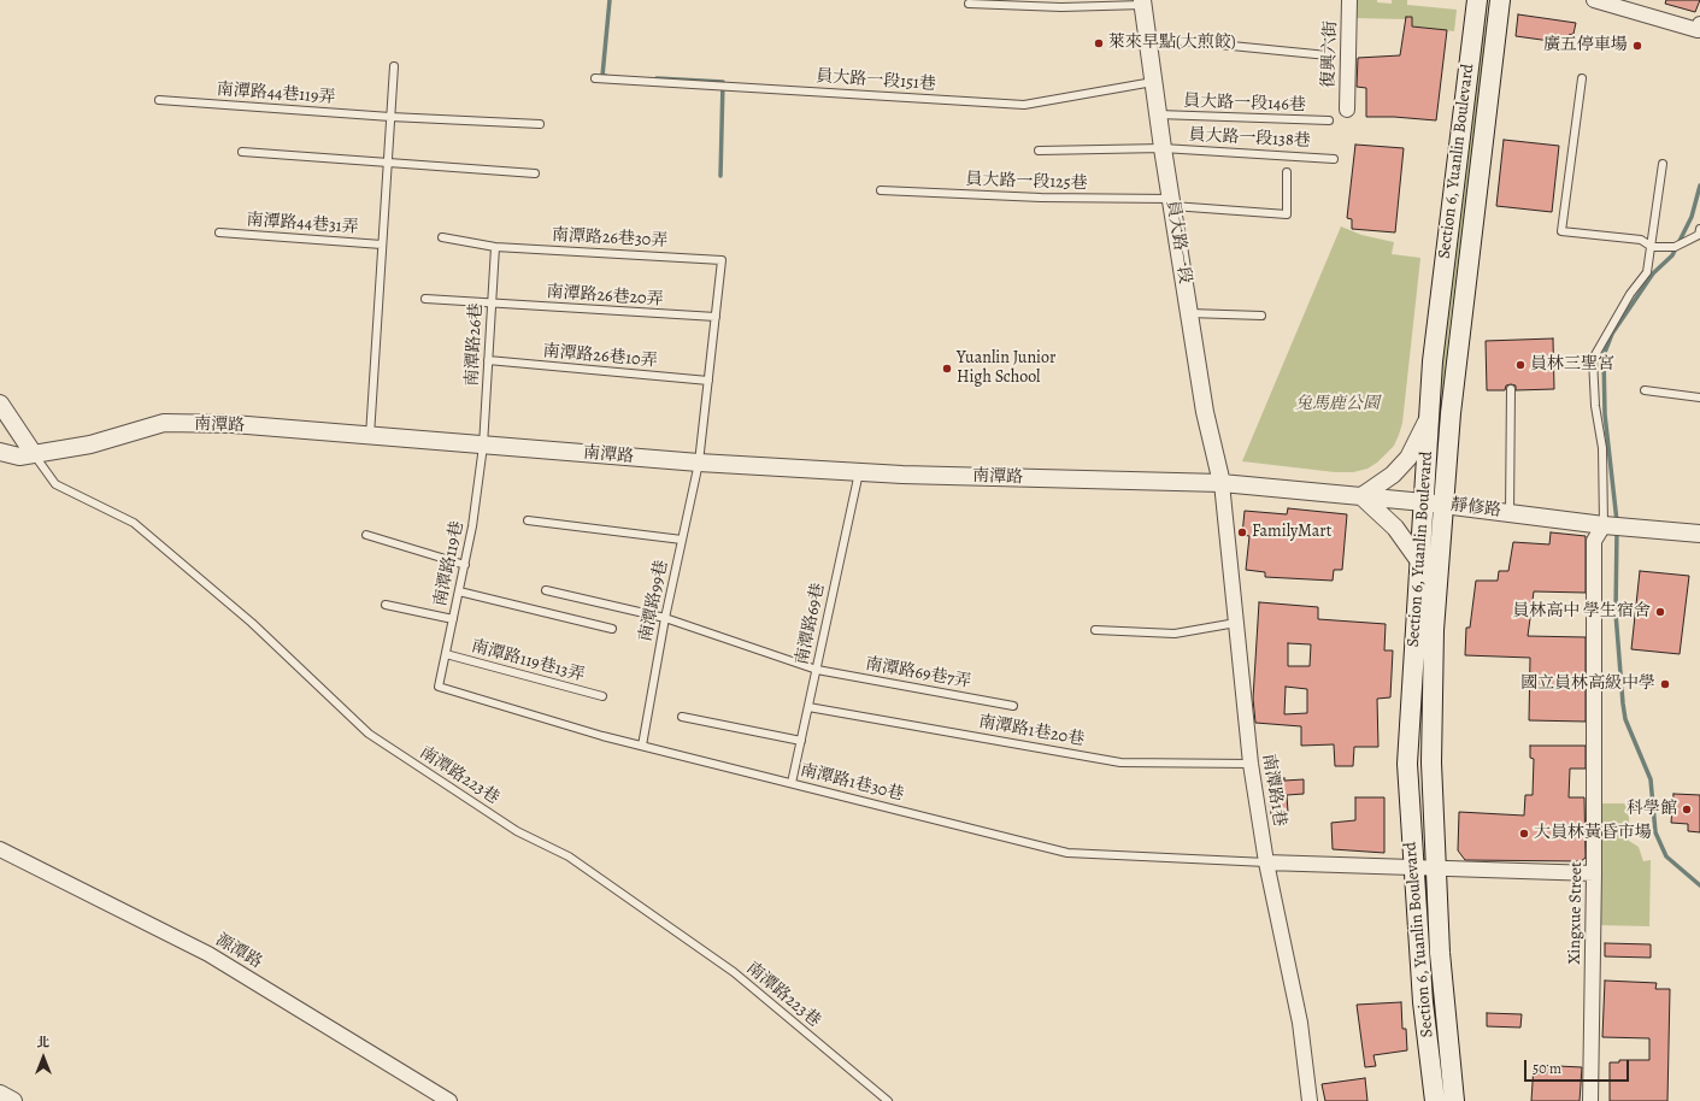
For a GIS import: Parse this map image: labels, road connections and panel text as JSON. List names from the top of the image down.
{
  "streets": {
    "main road": ["Section 6, Yuanlin Boulevard"],
    "street": [
      "復興六街",
      "員大路一段",
      "南潭路",
      "靜修路",
      "南潭路1巷",
      "Xingxue Street",
      "源潭路"
    ],
    "lane": [
      "員大路一段151巷",
      "南潭路44巷119弄",
      "員大路一段146巷",
      "員大路一段138巷",
      "員大路一段125巷",
      "南潭路44巷31弄",
      "南潭路26巷30弄",
      "南潭路26巷20弄",
      "南潭路26巷",
      "南潭路26巷10弄",
      "南潭路119巷",
      "南潭路99巷",
      "南潭路69巷",
      "南潭路119巷13弄",
      "南潭路69巷7弄",
      "南潭路1巷20巷",
      "南潭路223巷",
      "南潭路1巷30巷"
    ]
  },
  "crossings": [
    ["員大路一段151巷", "員大路一段"],
    ["員大路一段146巷", "員大路一段"],
    ["員大路一段138巷", "員大路一段"],
    ["Section 6, Yuanlin Boulevard", "靜修路"],
    ["員大路一段125巷", "員大路一段"],
    ["南潭路26巷30弄", "南潭路26巷"],
    ["南潭路26巷30弄", "南潭路99巷"],
    ["員大路一段", "南潭路"],
    ["員大路一段", "靜修路"],
    ["員大路一段", "南潭路1巷"],
    ["南潭路26巷20弄", "南潭路26巷"],
    ["南潭路26巷20弄", "南潭路99巷"],
    ["南潭路26巷", "南潭路26巷10弄"],
    ["南潭路26巷", "南潭路"],
    ["南潭路26巷", "南潭路119巷"],
    ["南潭路26巷10弄", "南潭路99巷"],
    ["南潭路", "靜修路"],
    ["南潭路", "南潭路119巷"],
    ["南潭路", "南潭路99巷"],
    ["南潭路", "南潭路69巷"],
    ["南潭路", "南潭路223巷"],
    ["南潭路", "南潭路1巷"],
    ["靜修路", "南潭路1巷"],
    ["靜修路", "Xingxue Street"],
    ["南潭路119巷", "南潭路119巷13弄"],
    ["南潭路119巷", "南潭路1巷30巷"],
    ["南潭路99巷", "南潭路69巷7弄"],
    ["南潭路99巷", "南潭路1巷30巷"],
    ["南潭路69巷", "南潭路69巷7弄"],
    ["南潭路69巷", "南潭路1巷20巷"],
    ["南潭路69巷", "南潭路1巷30巷"],
    ["南潭路1巷20巷", "南潭路1巷"],
    ["南潭路1巷30巷", "南潭路1巷"]
  ],
  "parks": ["兔馬鹿公園"],
  "places": [
    "萊來早點(大煎餃)",
    "廣五停車場",
    "員林三聖宮",
    "Yuanlin Junior High School",
    "FamilyMart",
    "員林高中 學生宿舍",
    "國立員林高級中學",
    "科學館",
    "大員林黃昏市場"
  ],
  "scale_bar": "50 m",
  "north": "top"
}
